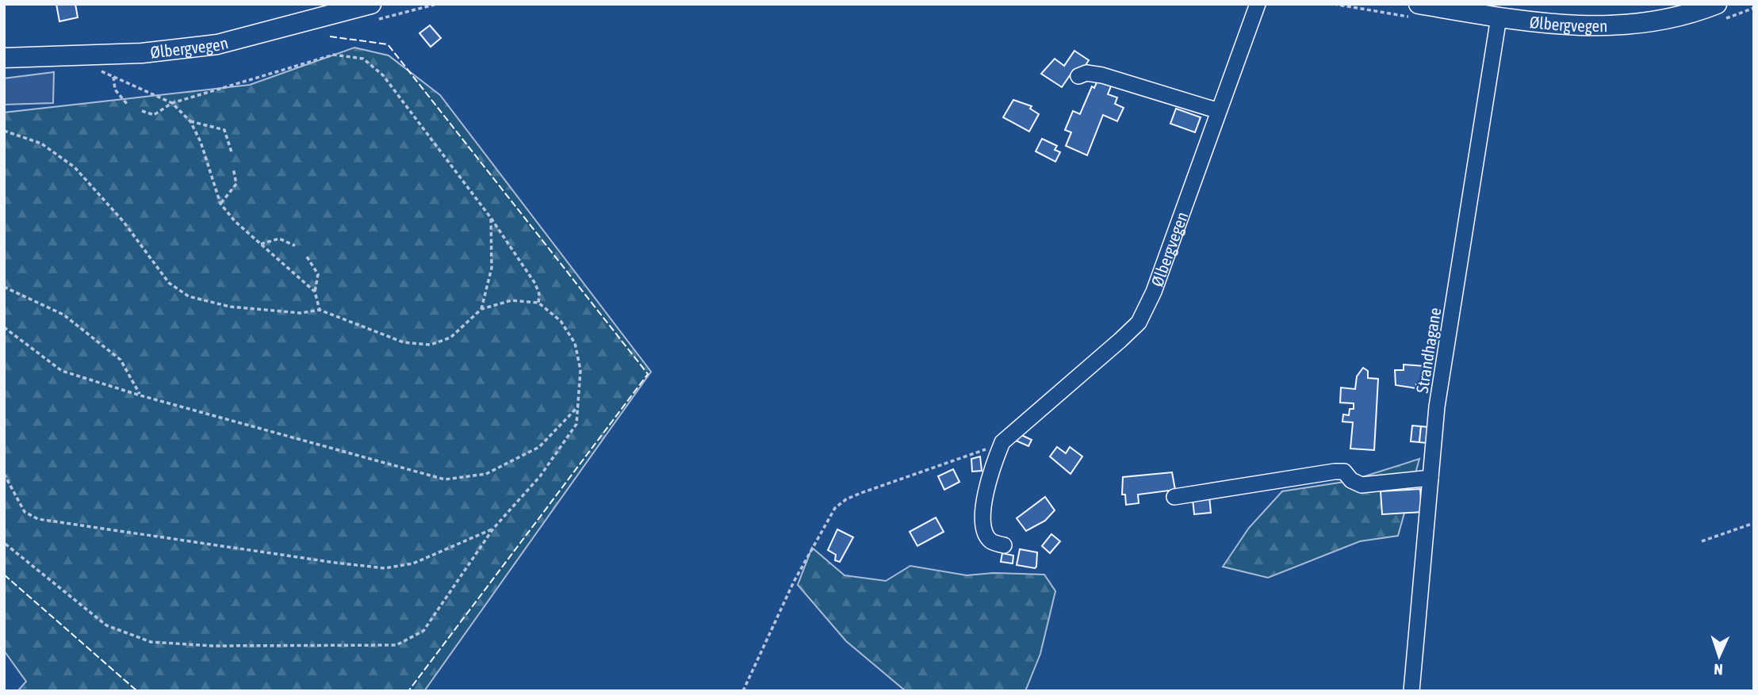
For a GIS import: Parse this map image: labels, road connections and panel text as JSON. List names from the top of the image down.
{
  "streets": {
    "main road": ["Ølbergvegen"],
    "street": ["Strandhagane"]
  },
  "crossings": [
    ["Ølbergvegen", "Strandhagane"]
  ],
  "north": "bottom"
}
